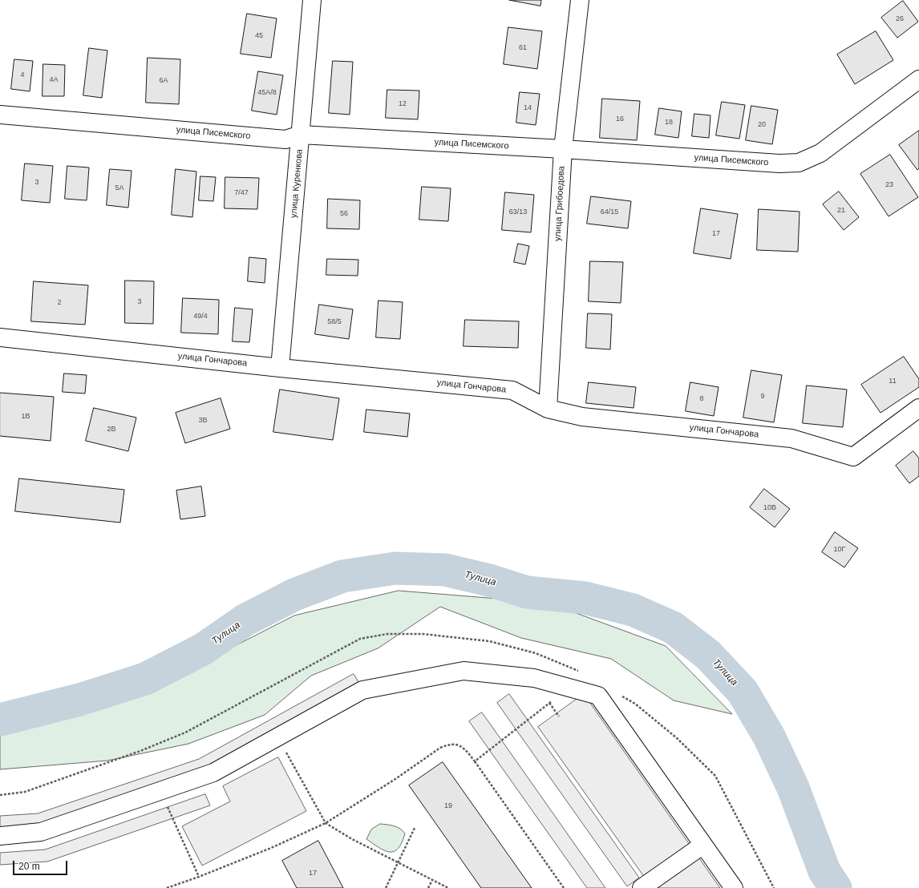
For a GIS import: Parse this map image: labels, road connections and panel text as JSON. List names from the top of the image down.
{
  "streets": {
    "street": [
      "улица Писемского",
      "улица Куренкова",
      "улица Грибоедова",
      "улица Гончарова"
    ]
  },
  "crossings": [
    ["улица Писемского", "улица Куренкова"],
    ["улица Писемского", "улица Грибоедова"],
    ["улица Куренкова", "улица Гончарова"],
    ["улица Грибоедова", "улица Гончарова"]
  ],
  "water": ["Тулица"],
  "house_numbers": [
    "26",
    "45",
    "61",
    "4",
    "4А",
    "6А",
    "45А/8",
    "12",
    "14",
    "16",
    "18",
    "20",
    "3",
    "23",
    "5А",
    "7/47",
    "21",
    "63/13",
    "64/15",
    "56",
    "17",
    "3",
    "2",
    "49/4",
    "58/5",
    "11",
    "9",
    "8",
    "1В",
    "3В",
    "2В",
    "10В",
    "10Г",
    "19",
    "17"
  ],
  "scale_bar": "20 m"
}
